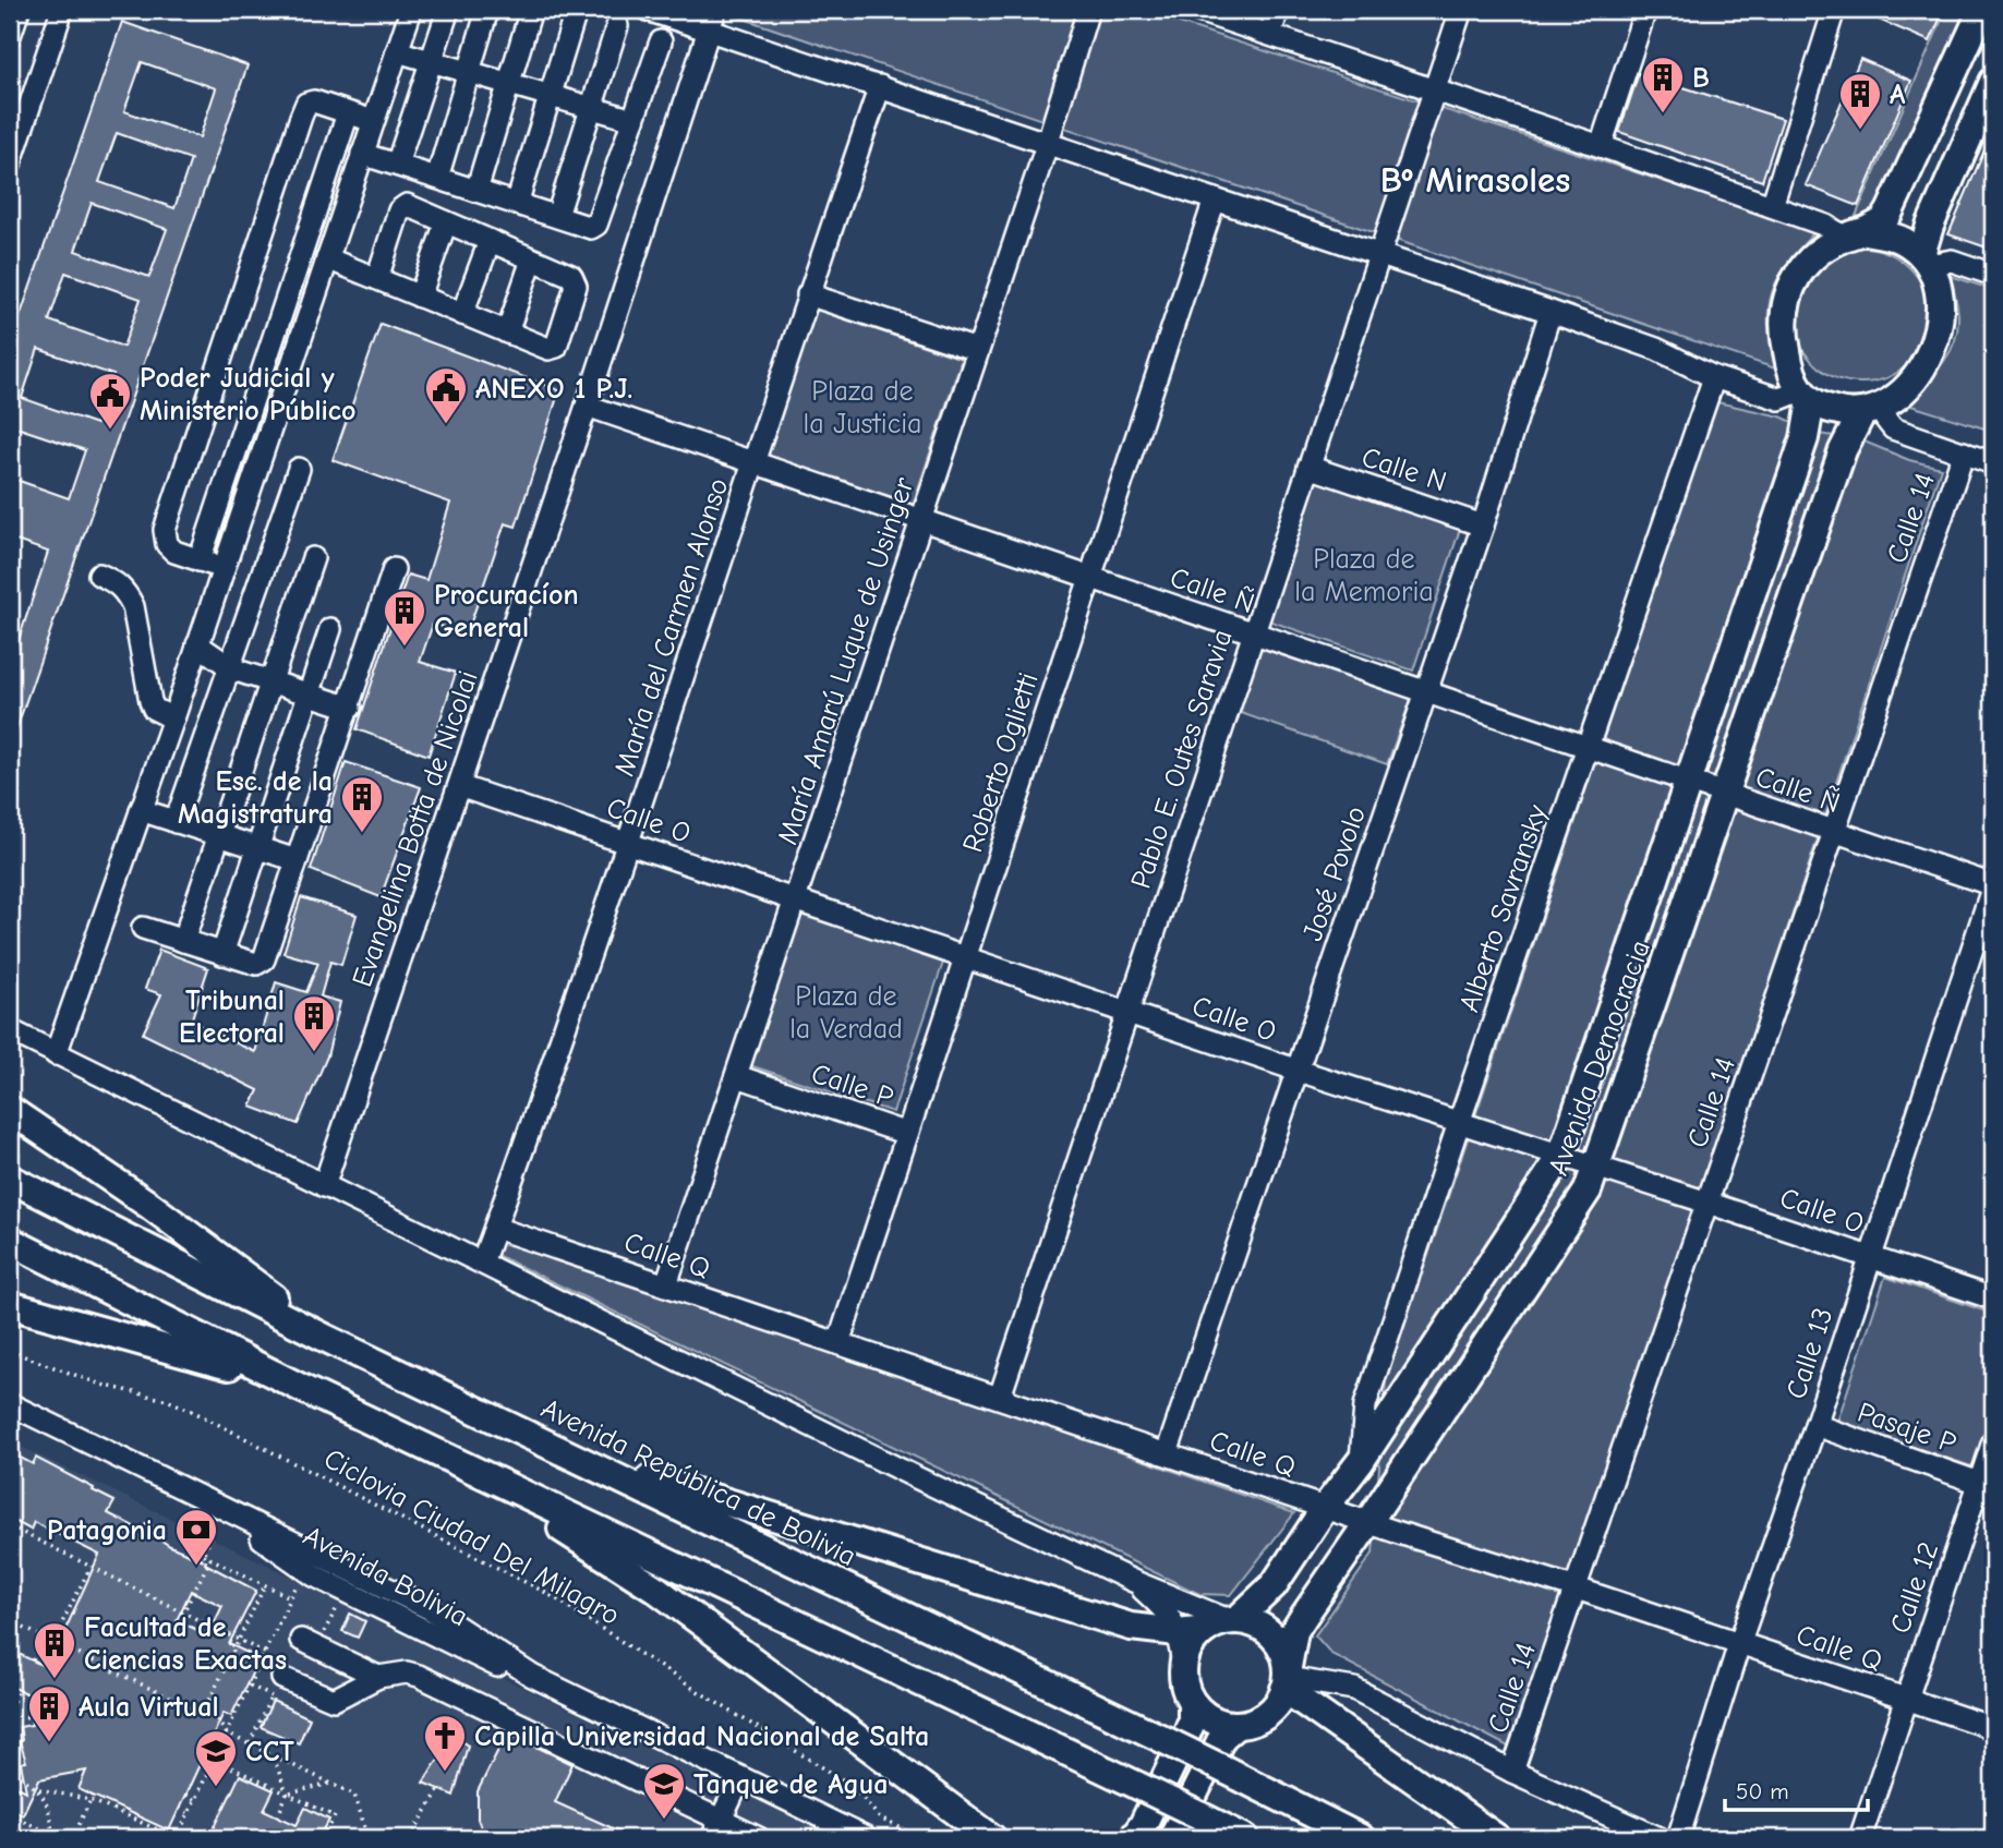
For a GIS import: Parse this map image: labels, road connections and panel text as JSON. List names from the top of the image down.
{
  "streets": {
    "main road": ["Avenida Democracia", "Avenida República de Bolivia"],
    "street": [
      "Calle N",
      "Calle 14",
      "Calle Ñ",
      "María del Carmen Alonso",
      "María Amarú Luque de Usinger",
      "Pablo E. Outes Saravia",
      "Roberto Oglietti",
      "Calle O",
      "Evangelina Botta de Nicolai",
      "José Povolo",
      "Alberto Savransky",
      "Calle P",
      "Calle Q",
      "Calle 13",
      "Pasaje P",
      "Avenida Bolivia",
      "Calle 12"
    ],
    "path": ["Ciclovia Ciudad Del Milagro"]
  },
  "crossings": [
    ["Calle N", "Pablo E. Outes Saravia"],
    ["Calle N", "José Povolo"],
    ["Calle 14", "Calle Ñ"],
    ["Calle 14", "Calle O"],
    ["Calle 14", "Calle Q"],
    ["Calle Ñ", "María del Carmen Alonso"],
    ["Calle Ñ", "María Amarú Luque de Usinger"],
    ["Calle Ñ", "Pablo E. Outes Saravia"],
    ["Calle Ñ", "Roberto Oglietti"],
    ["Calle Ñ", "Evangelina Botta de Nicolai"],
    ["Calle Ñ", "José Povolo"],
    ["Calle Ñ", "Alberto Savransky"],
    ["Calle Ñ", "Avenida Democracia"],
    ["Calle Ñ", "Calle 13"],
    ["María del Carmen Alonso", "Calle O"],
    ["María del Carmen Alonso", "Calle Q"],
    ["María Amarú Luque de Usinger", "Calle O"],
    ["María Amarú Luque de Usinger", "Calle P"],
    ["María Amarú Luque de Usinger", "Calle Q"],
    ["Pablo E. Outes Saravia", "Calle O"],
    ["Pablo E. Outes Saravia", "Calle Q"],
    ["Roberto Oglietti", "Calle O"],
    ["Roberto Oglietti", "Calle P"],
    ["Roberto Oglietti", "Calle Q"],
    ["Calle O", "Evangelina Botta de Nicolai"],
    ["Calle O", "José Povolo"],
    ["Calle O", "Alberto Savransky"],
    ["Calle O", "Avenida Democracia"],
    ["Calle O", "Calle 13"],
    ["José Povolo", "Calle Q"],
    ["Alberto Savransky", "Avenida Democracia"],
    ["Avenida Democracia", "Calle Q"],
    ["Calle Q", "Calle 13"],
    ["Calle Q", "Calle 12"],
    ["Calle 13", "Pasaje P"],
    ["Pasaje P", "Calle 12"]
  ],
  "districts": ["Bº Mirasoles"],
  "parks": ["Plaza de la Justicia", "Plaza de la Memoria", "Plaza de la Verdad"],
  "places": {
    "building": [
      "B",
      "A",
      "Procuracíon General",
      "Esc. de la Magistratura",
      "Tribunal Electoral",
      "Facultad de Ciencias Exactas",
      "Aula Virtual"
    ],
    "public building": ["ANEXO 1 P.J.", "Poder Judicial y Ministerio Público"],
    "bank": ["Patagonia"],
    "church": ["Capilla Universidad Nacional de Salta"],
    "school or university": ["CCT", "Tanque de Agua"]
  },
  "scale_bar": "50 m"
}
